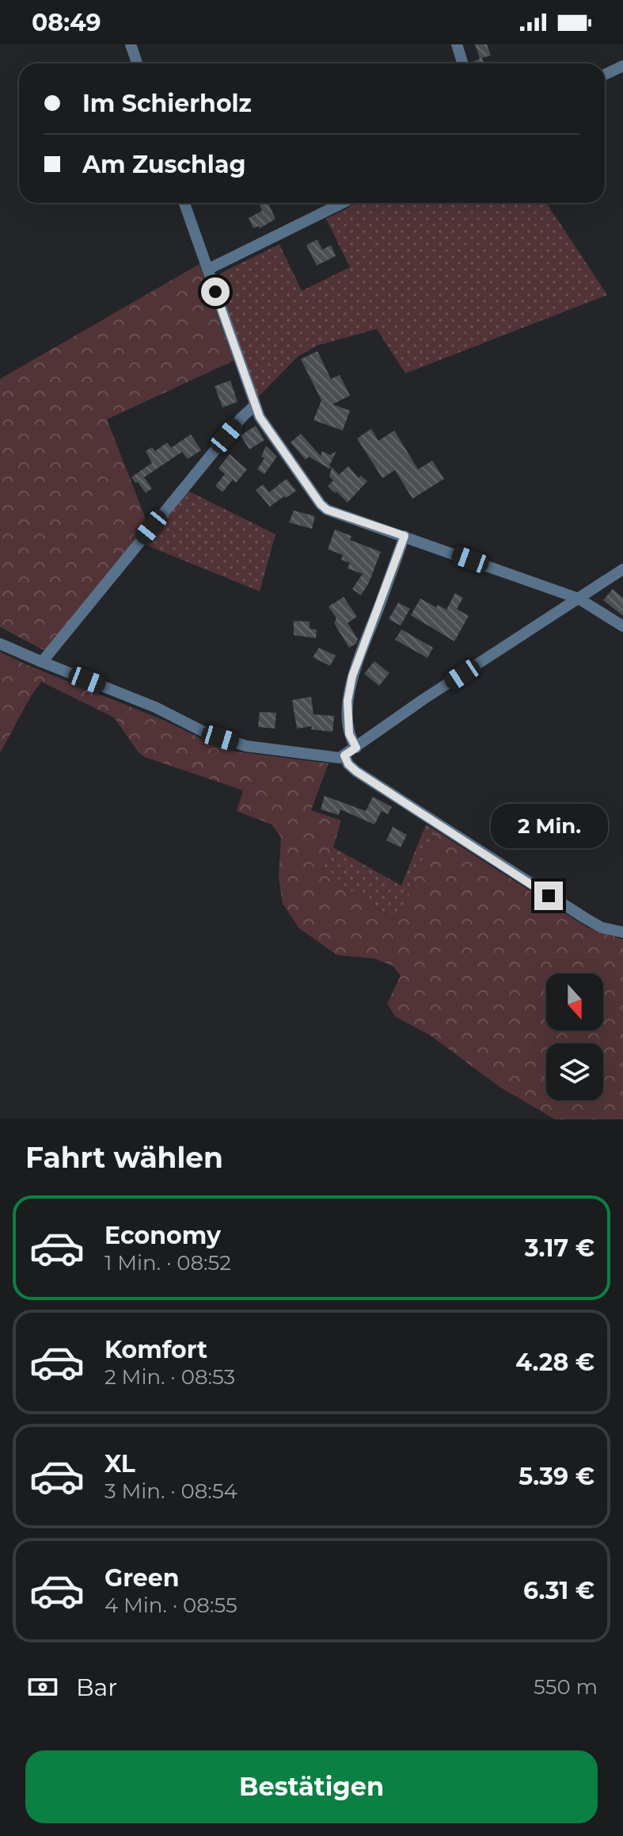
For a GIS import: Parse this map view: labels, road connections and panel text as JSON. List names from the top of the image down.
{
  "north": "bottom",
  "page": {
    "status": "08:49",
    "banner": ["Im Schierholz", "Am Zuschlag"],
    "bubble": "2 Min.",
    "heading": "Fahrt wählen",
    "list": [
      {
        "name": "Economy",
        "note": "1 Min. · 08:52",
        "value": "3.17 €"
      },
      {
        "name": "Komfort",
        "note": "2 Min. · 08:53",
        "value": "4.28 €"
      },
      {
        "name": "XL",
        "note": "3 Min. · 08:54",
        "value": "5.39 €"
      },
      {
        "name": "Green",
        "note": "4 Min. · 08:55",
        "value": "6.31 €"
      }
    ],
    "pay": ["Bar", "550 m"],
    "buttons": "Bestätigen"
  }
}
